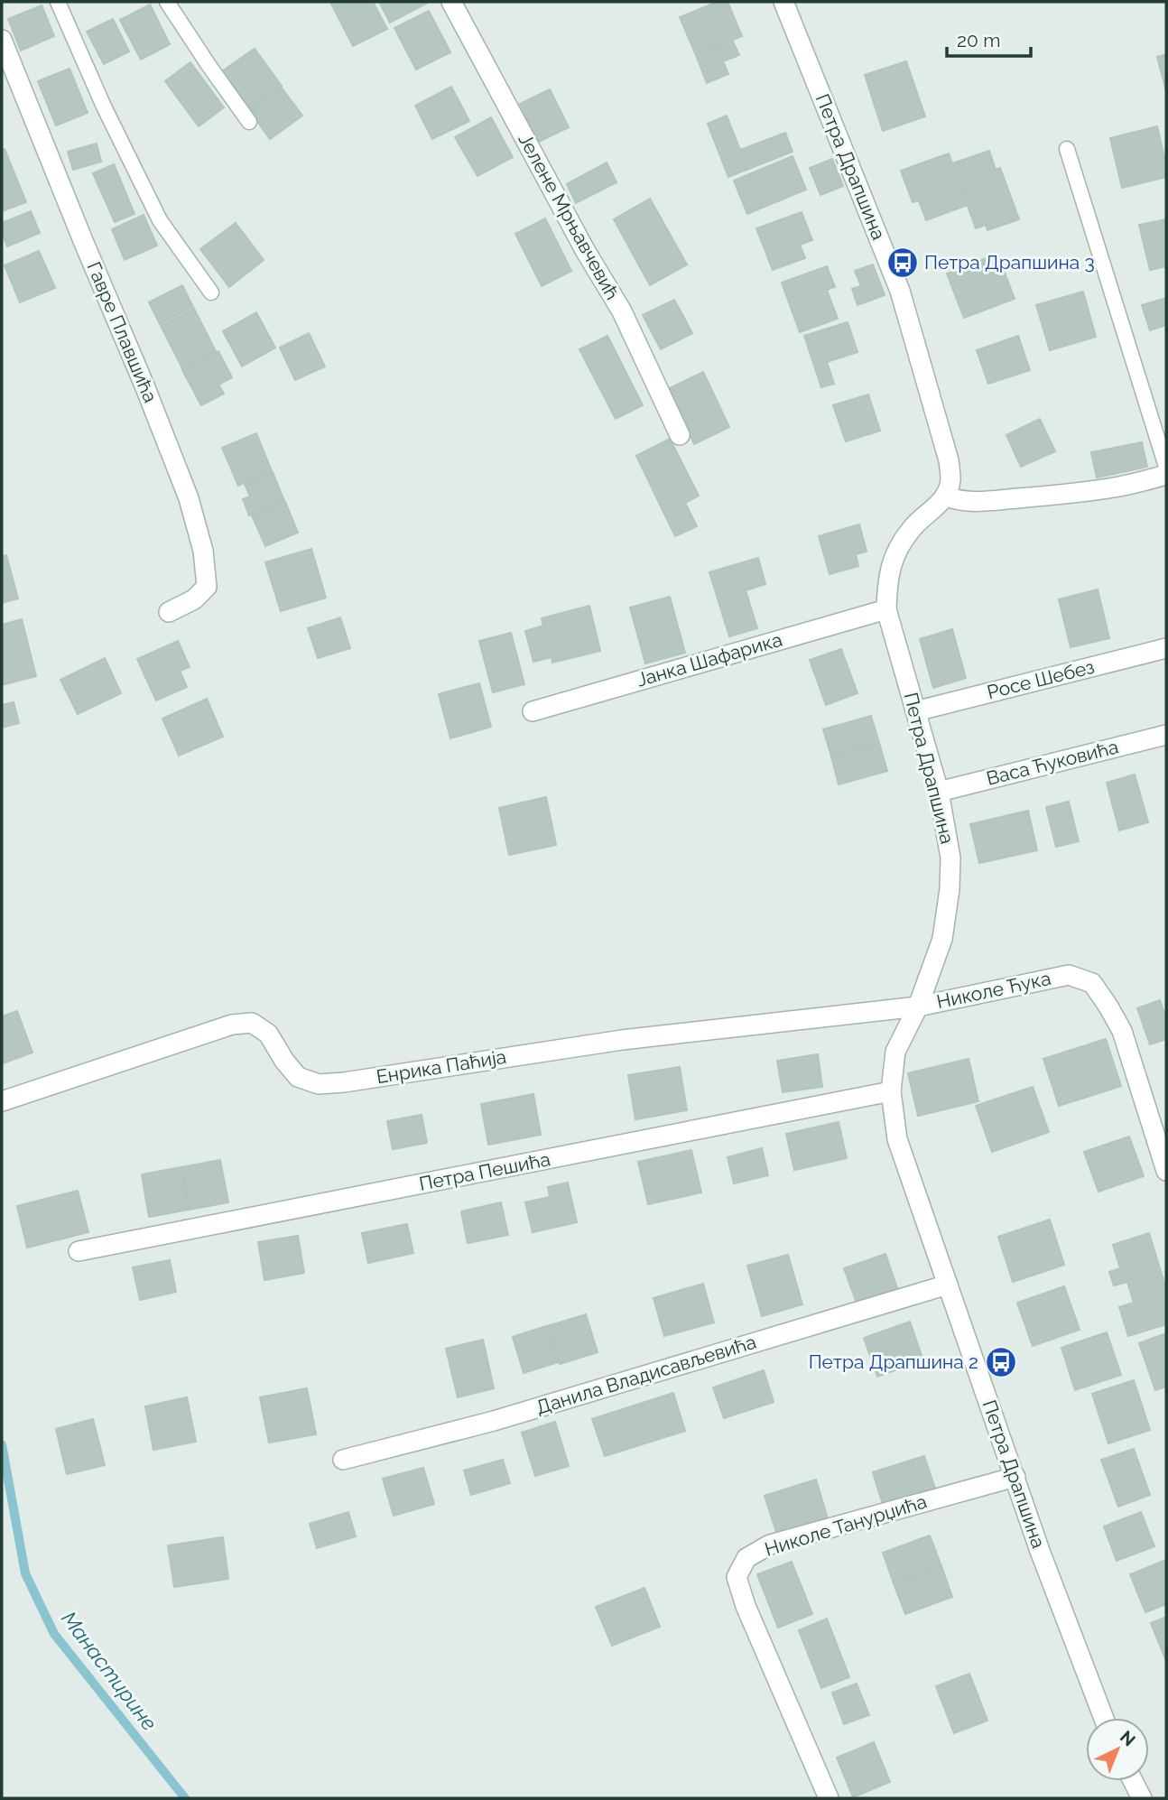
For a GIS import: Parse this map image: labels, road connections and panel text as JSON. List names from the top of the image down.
{
  "streets": {
    "street": [
      "Петра Драпшина",
      "Јелене Мрњавчевић",
      "Гавре Плавшића",
      "Јанка Шафарика",
      "Росе Шебез",
      "Васа Ћуковића",
      "Николе Ћука",
      "Енрика Паћија",
      "Петра Пешића",
      "Данила Владисављевића",
      "Николе Танурџића"
    ]
  },
  "crossings": [
    ["Петра Драпшина", "Јанка Шафарика"],
    ["Петра Драпшина", "Росе Шебез"],
    ["Петра Драпшина", "Васа Ћуковића"],
    ["Петра Драпшина", "Николе Ћука"],
    ["Петра Драпшина", "Енрика Паћија"],
    ["Петра Драпшина", "Петра Пешића"],
    ["Петра Драпшина", "Данила Владисављевића"],
    ["Петра Драпшина", "Николе Танурџића"],
    ["Николе Ћука", "Енрика Паћија"]
  ],
  "water": ["Манастирине"],
  "places": {
    "bus stop": ["Петра Драпшина 3", "Петра Драпшина 2"]
  },
  "scale_bar": "20 m",
  "north": "top right"
}
